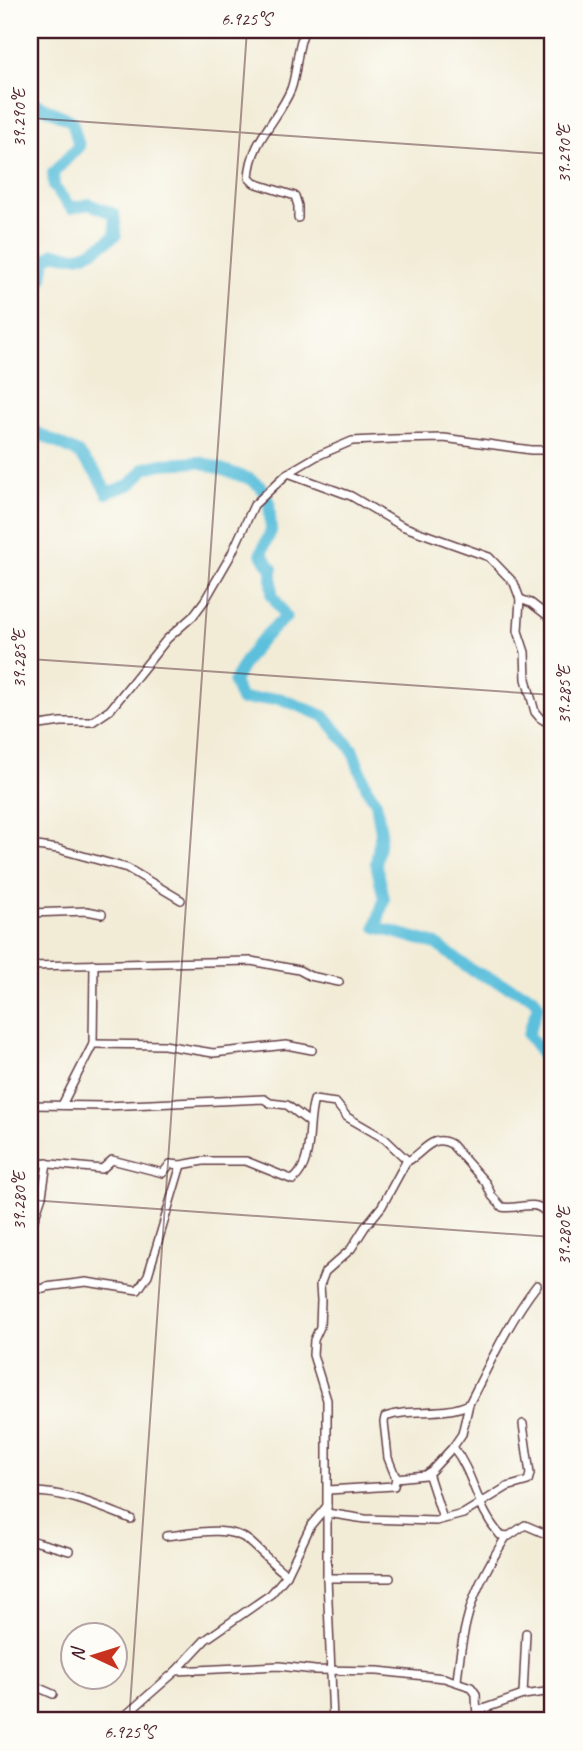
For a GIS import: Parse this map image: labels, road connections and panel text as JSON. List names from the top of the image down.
{
  "north": "left",
  "coordinates": [
    "6.925°S",
    "39.290°E",
    "39.285°E",
    "39.280°E"
  ]
}
